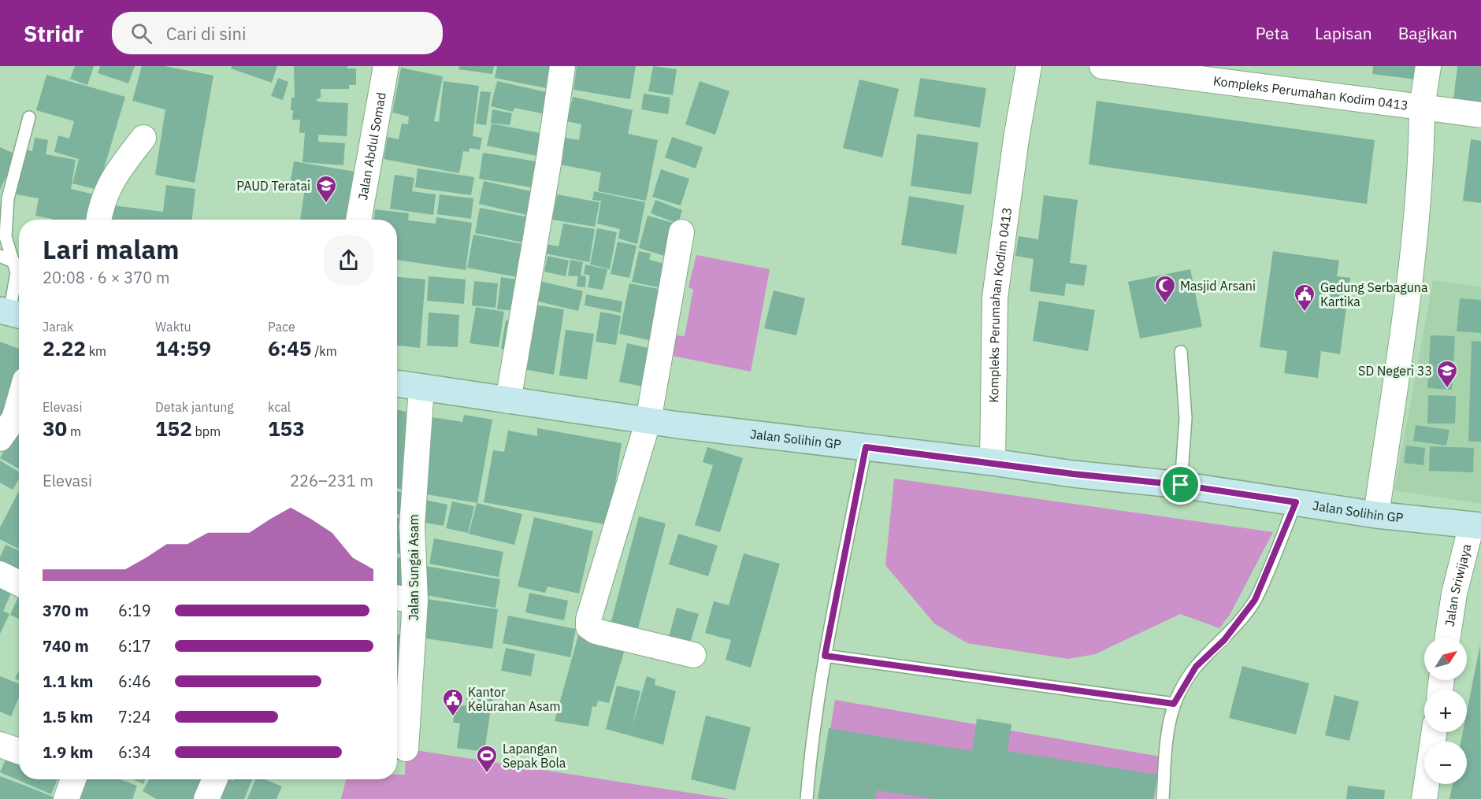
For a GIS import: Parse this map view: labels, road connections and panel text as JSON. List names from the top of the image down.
{
  "streets": {
    "main road": ["Jalan Solihin GP"],
    "street": [
      "Kompleks Perumahan Kodim 0413",
      "Jalan Abdul Somad",
      "Jalan Sungai Asam",
      "Jalan Sriwijaya"
    ]
  },
  "crossings": [
    ["Kompleks Perumahan Kodim 0413", "Jalan Solihin GP"],
    ["Jalan Solihin GP", "Jalan Sungai Asam"],
    ["Jalan Solihin GP", "Jalan Sriwijaya"]
  ],
  "places": {
    "school or university": ["PAUD Teratai", "SD Negeri 33"],
    "mosque": ["Masjid Arsani"],
    "public building": ["Gedung Serbaguna Kartika", "Kantor Kelurahan Asam"],
    "sports": ["Lapangan Sepak Bola"]
  },
  "north": "top right",
  "page": {
    "header": "Stridr",
    "search": "Cari di sini",
    "nav": ["Peta", "Lapisan", "Bagikan"],
    "heading": ["Lari malam", "20:08 · 6 × 370 m"],
    "stats": [
      ["Jarak", "2.22 km"],
      ["Waktu", "14:59"],
      ["Pace", "6:45 /km"],
      ["Elevasi", "30 m"],
      ["Detak jantung", "152 bpm"],
      ["kcal", "153"]
    ],
    "chart": ["Elevasi", "226–231 m"],
    "list": [
      {
        "name": "370 m",
        "note": "6:19"
      },
      {
        "name": "740 m",
        "note": "6:17"
      },
      {
        "name": "1.1 km",
        "note": "6:46"
      },
      {
        "name": "1.5 km",
        "note": "7:24"
      },
      {
        "name": "1.9 km",
        "note": "6:34"
      }
    ],
    "map_buttons": ["+", "−"]
  }
}
